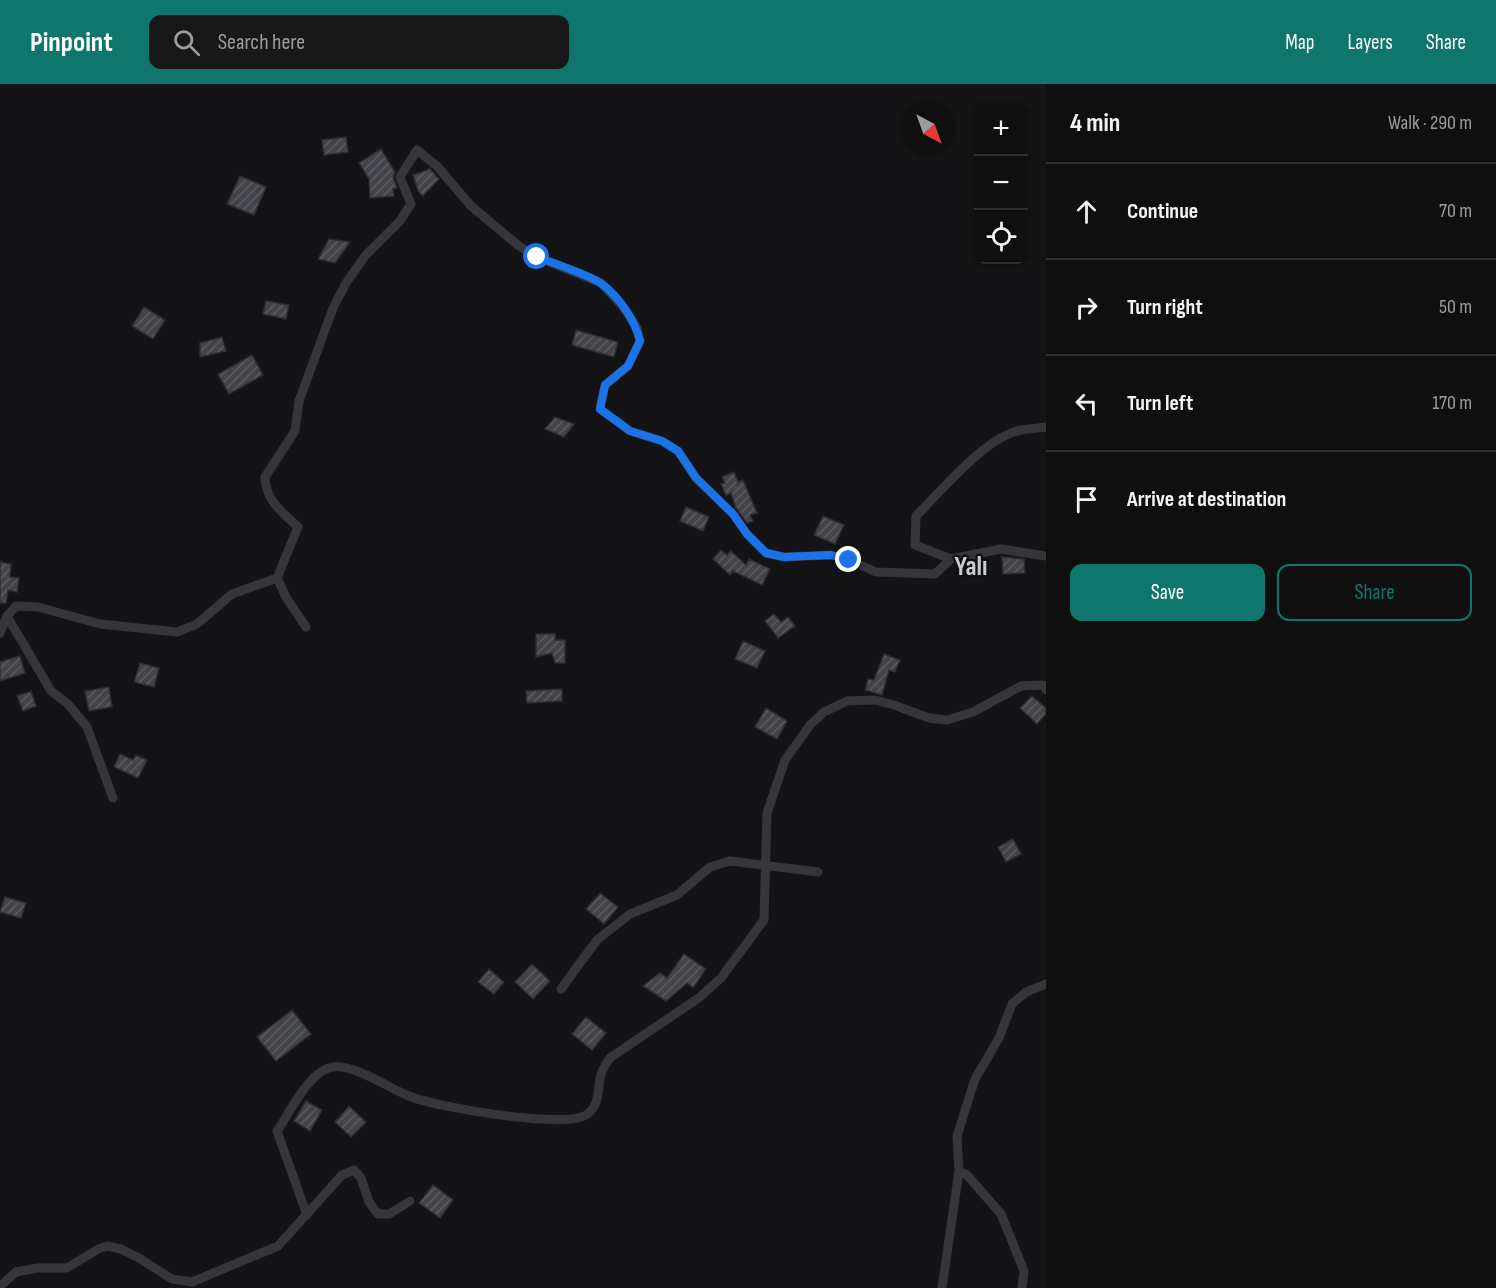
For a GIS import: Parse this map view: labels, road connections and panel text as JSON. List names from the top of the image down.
{
  "districts": ["Yalı"],
  "north": "bottom right",
  "page": {
    "header": "Pinpoint",
    "search": "Search here",
    "nav": ["Map", "Layers", "Share"],
    "heading": ["4 min", "Walk · 290 m"],
    "map_buttons": ["+", "−"],
    "list": [
      ["Continue", "70 m"],
      ["Turn right", "50 m"],
      ["Turn left", "170 m"],
      "Arrive at destination"
    ],
    "buttons": ["Save", "Share"]
  }
}
